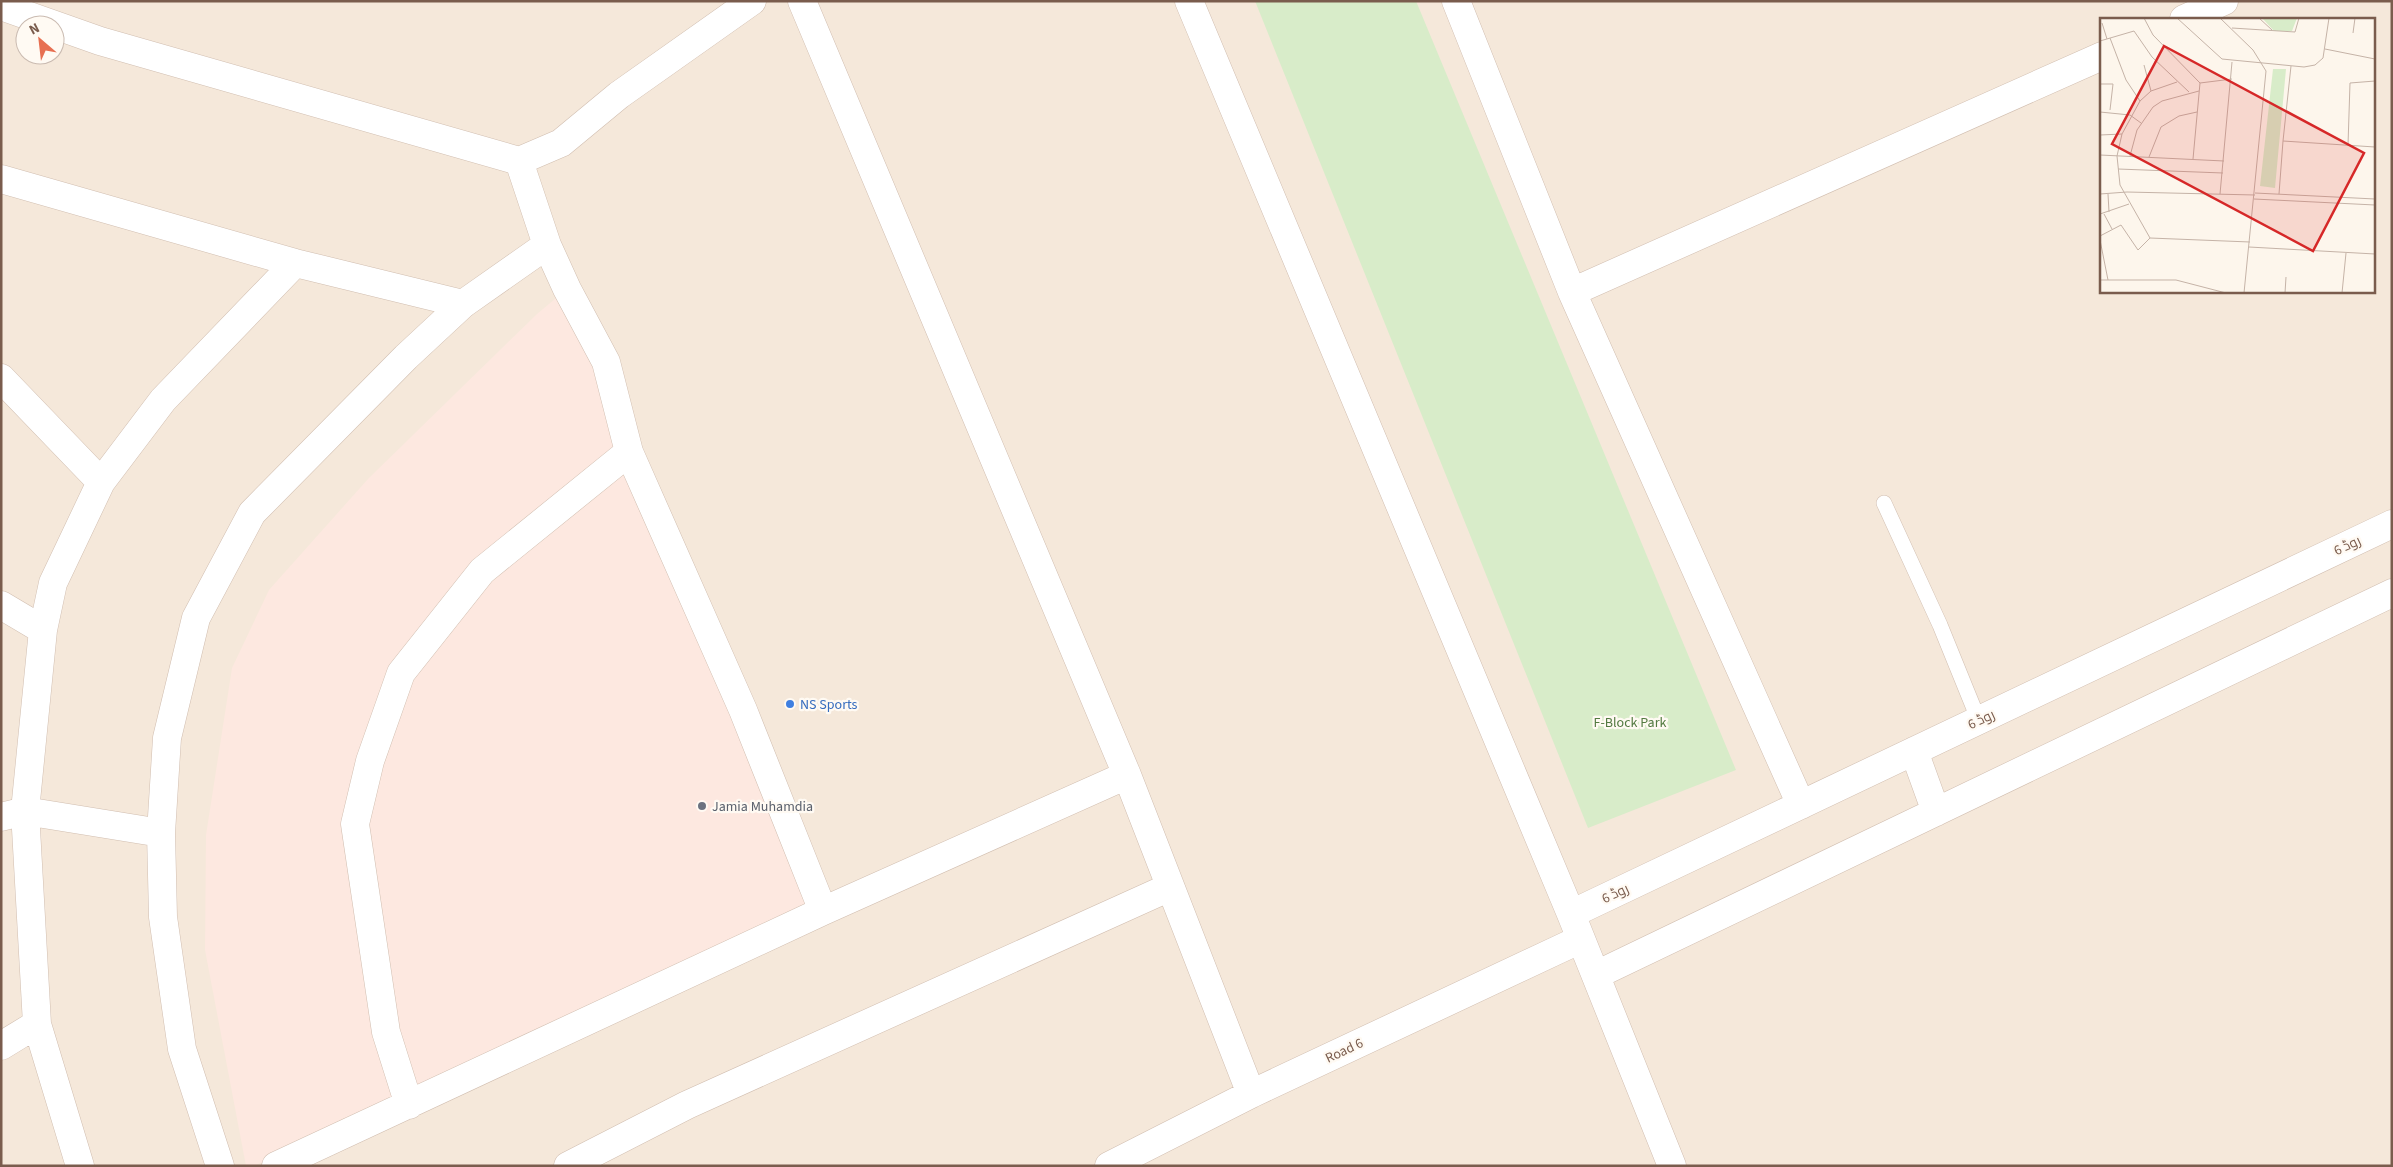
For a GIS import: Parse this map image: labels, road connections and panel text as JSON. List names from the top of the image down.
{
  "streets": {
    "street": ["روڈ 6", "Road 6"]
  },
  "parks": ["F-Block Park"],
  "places": ["NS Sports", "Jamia Muhamdia"],
  "north": "top left"
}
